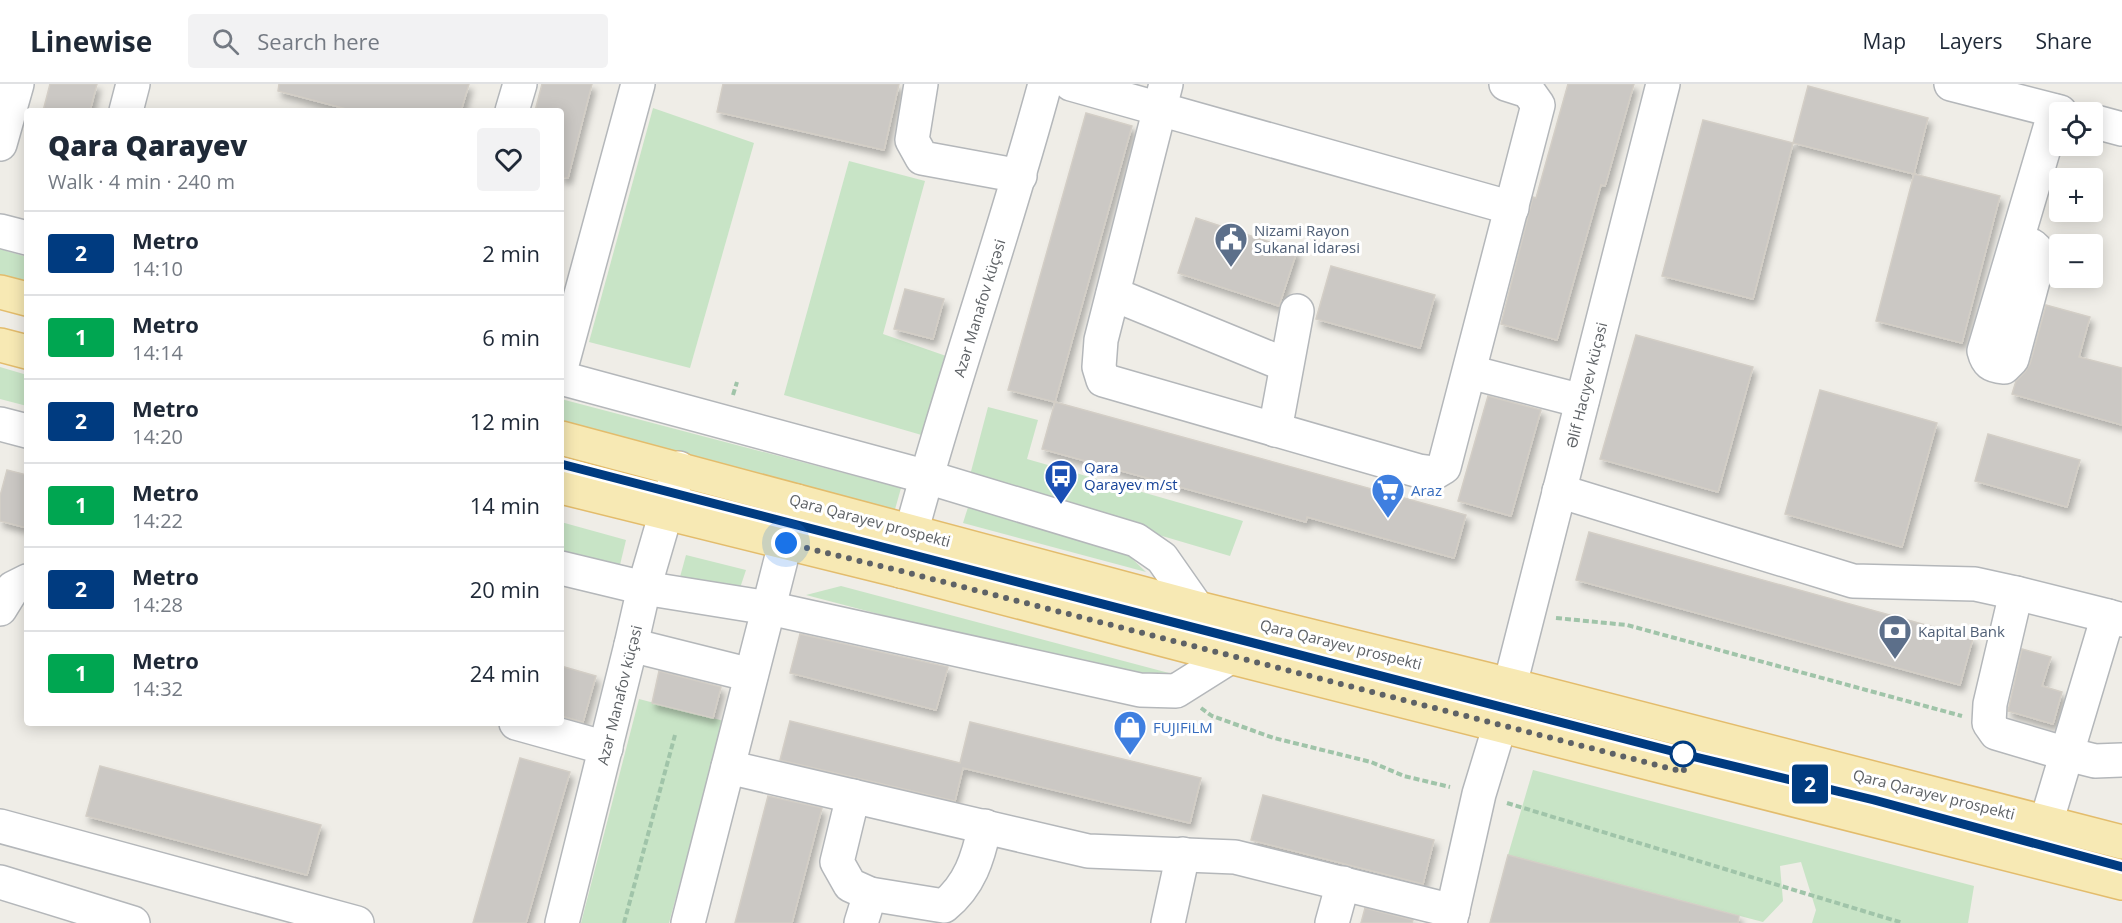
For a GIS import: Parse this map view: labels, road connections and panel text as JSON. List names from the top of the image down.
{
  "streets": {
    "main road": ["Qara Qarayev prospekti"],
    "street": ["Azər Manafov küçəsi", "Əlif Hacıyev küçəsi"]
  },
  "crossings": [
    ["Azər Manafov küçəsi", "Qara Qarayev prospekti"],
    ["Əlif Hacıyev küçəsi", "Qara Qarayev prospekti"]
  ],
  "places": {
    "public building": ["Nizami Rayon Sukanal İdarəsi"],
    "bus stop": ["Qara Qarayev m/st"],
    "supermarket": ["Araz"],
    "bank": ["Kapital Bank"],
    "shop": ["FUJIFiLM"]
  },
  "lines": ["metro line 2"],
  "page": {
    "header": "Linewise",
    "search": "Search here",
    "nav": ["Map", "Layers", "Share"],
    "on_map": "2",
    "map_buttons": ["+", "−"],
    "heading": ["Qara Qarayev", "Walk · 4 min · 240 m"],
    "list": [
      {
        "mark": "2",
        "name": "Metro",
        "note": "14:10",
        "value": "2 min"
      },
      {
        "mark": "1",
        "name": "Metro",
        "note": "14:14",
        "value": "6 min"
      },
      {
        "mark": "2",
        "name": "Metro",
        "note": "14:20",
        "value": "12 min"
      },
      {
        "mark": "1",
        "name": "Metro",
        "note": "14:22",
        "value": "14 min"
      },
      {
        "mark": "2",
        "name": "Metro",
        "note": "14:28",
        "value": "20 min"
      },
      {
        "mark": "1",
        "name": "Metro",
        "note": "14:32",
        "value": "24 min"
      }
    ]
  }
}
